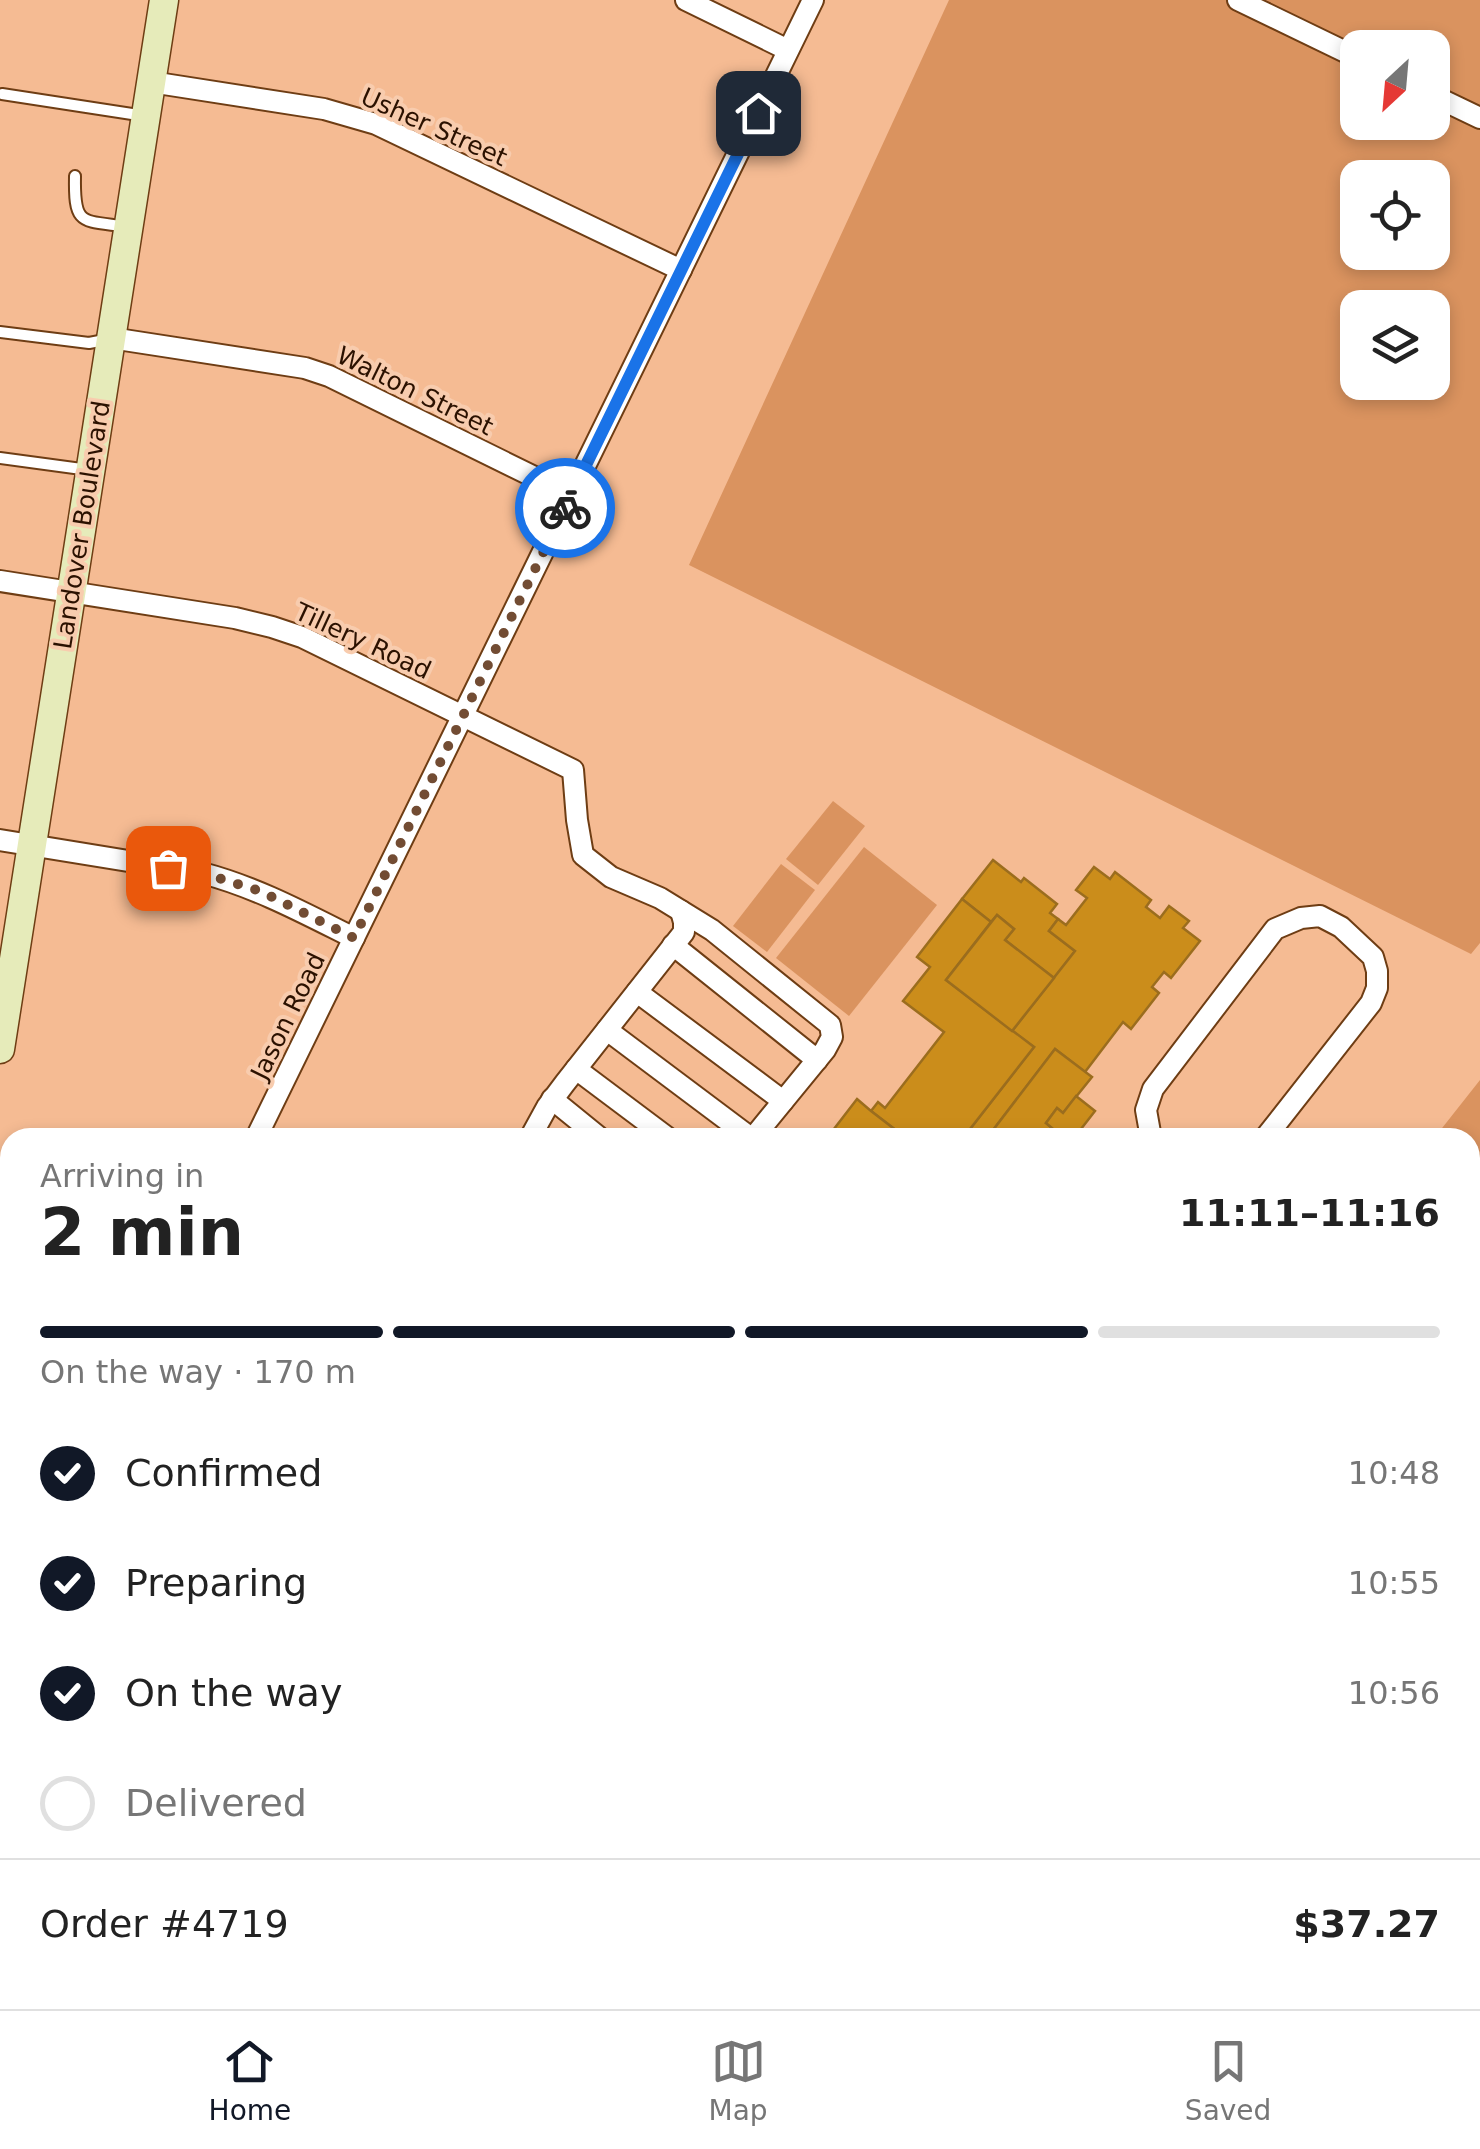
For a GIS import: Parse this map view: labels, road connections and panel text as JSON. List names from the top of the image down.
{
  "streets": {
    "street": [
      "Usher Street",
      "Walton Street",
      "Landover Boulevard",
      "Tillery Road",
      "Jason Road"
    ]
  },
  "crossings": [
    ["Usher Street", "Landover Boulevard"],
    ["Usher Street", "Jason Road"],
    ["Walton Street", "Landover Boulevard"],
    ["Walton Street", "Jason Road"],
    ["Landover Boulevard", "Tillery Road"],
    ["Tillery Road", "Jason Road"]
  ],
  "north": "bottom left",
  "page": {
    "heading": ["2 min", "Arriving in", "11:11–11:16"],
    "panel": ["Order #4719", "$37.27"],
    "bar": "On the way · 170 m",
    "list": [
      ["Confirmed", "10:48"],
      ["Preparing", "10:55"],
      ["On the way", "10:56"],
      "Delivered"
    ],
    "tabs": ["Home", "Map", "Saved"]
  }
}
